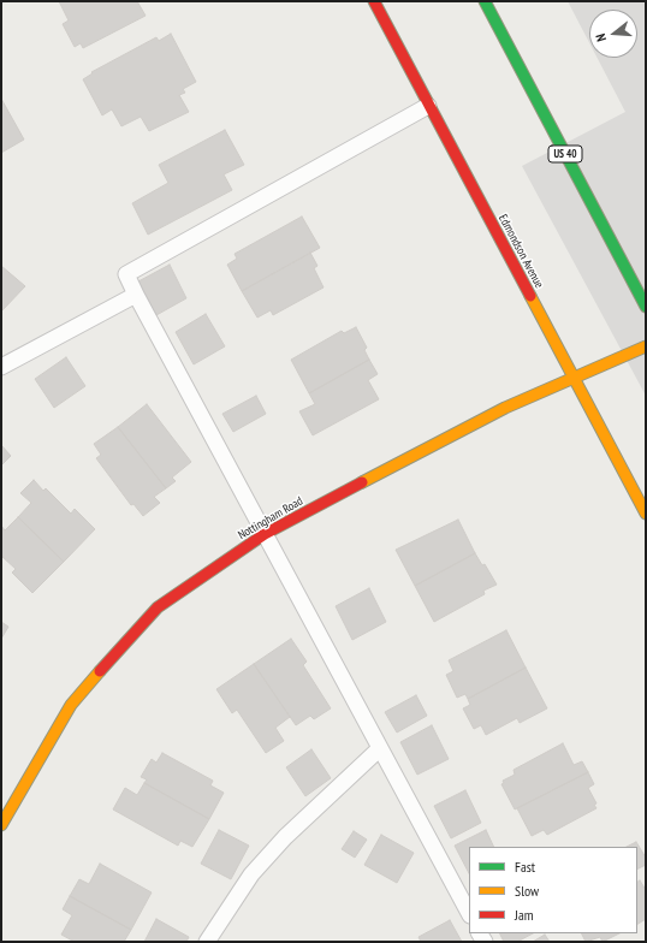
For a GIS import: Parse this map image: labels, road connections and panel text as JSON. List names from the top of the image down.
{
  "streets": {
    "main road": ["US 40", "Edmondson Avenue", "Nottingham Road"]
  },
  "crossings": [
    ["Edmondson Avenue", "Nottingham Road"]
  ],
  "legend": ["Fast", "Slow", "Jam"],
  "north": "left"
}
